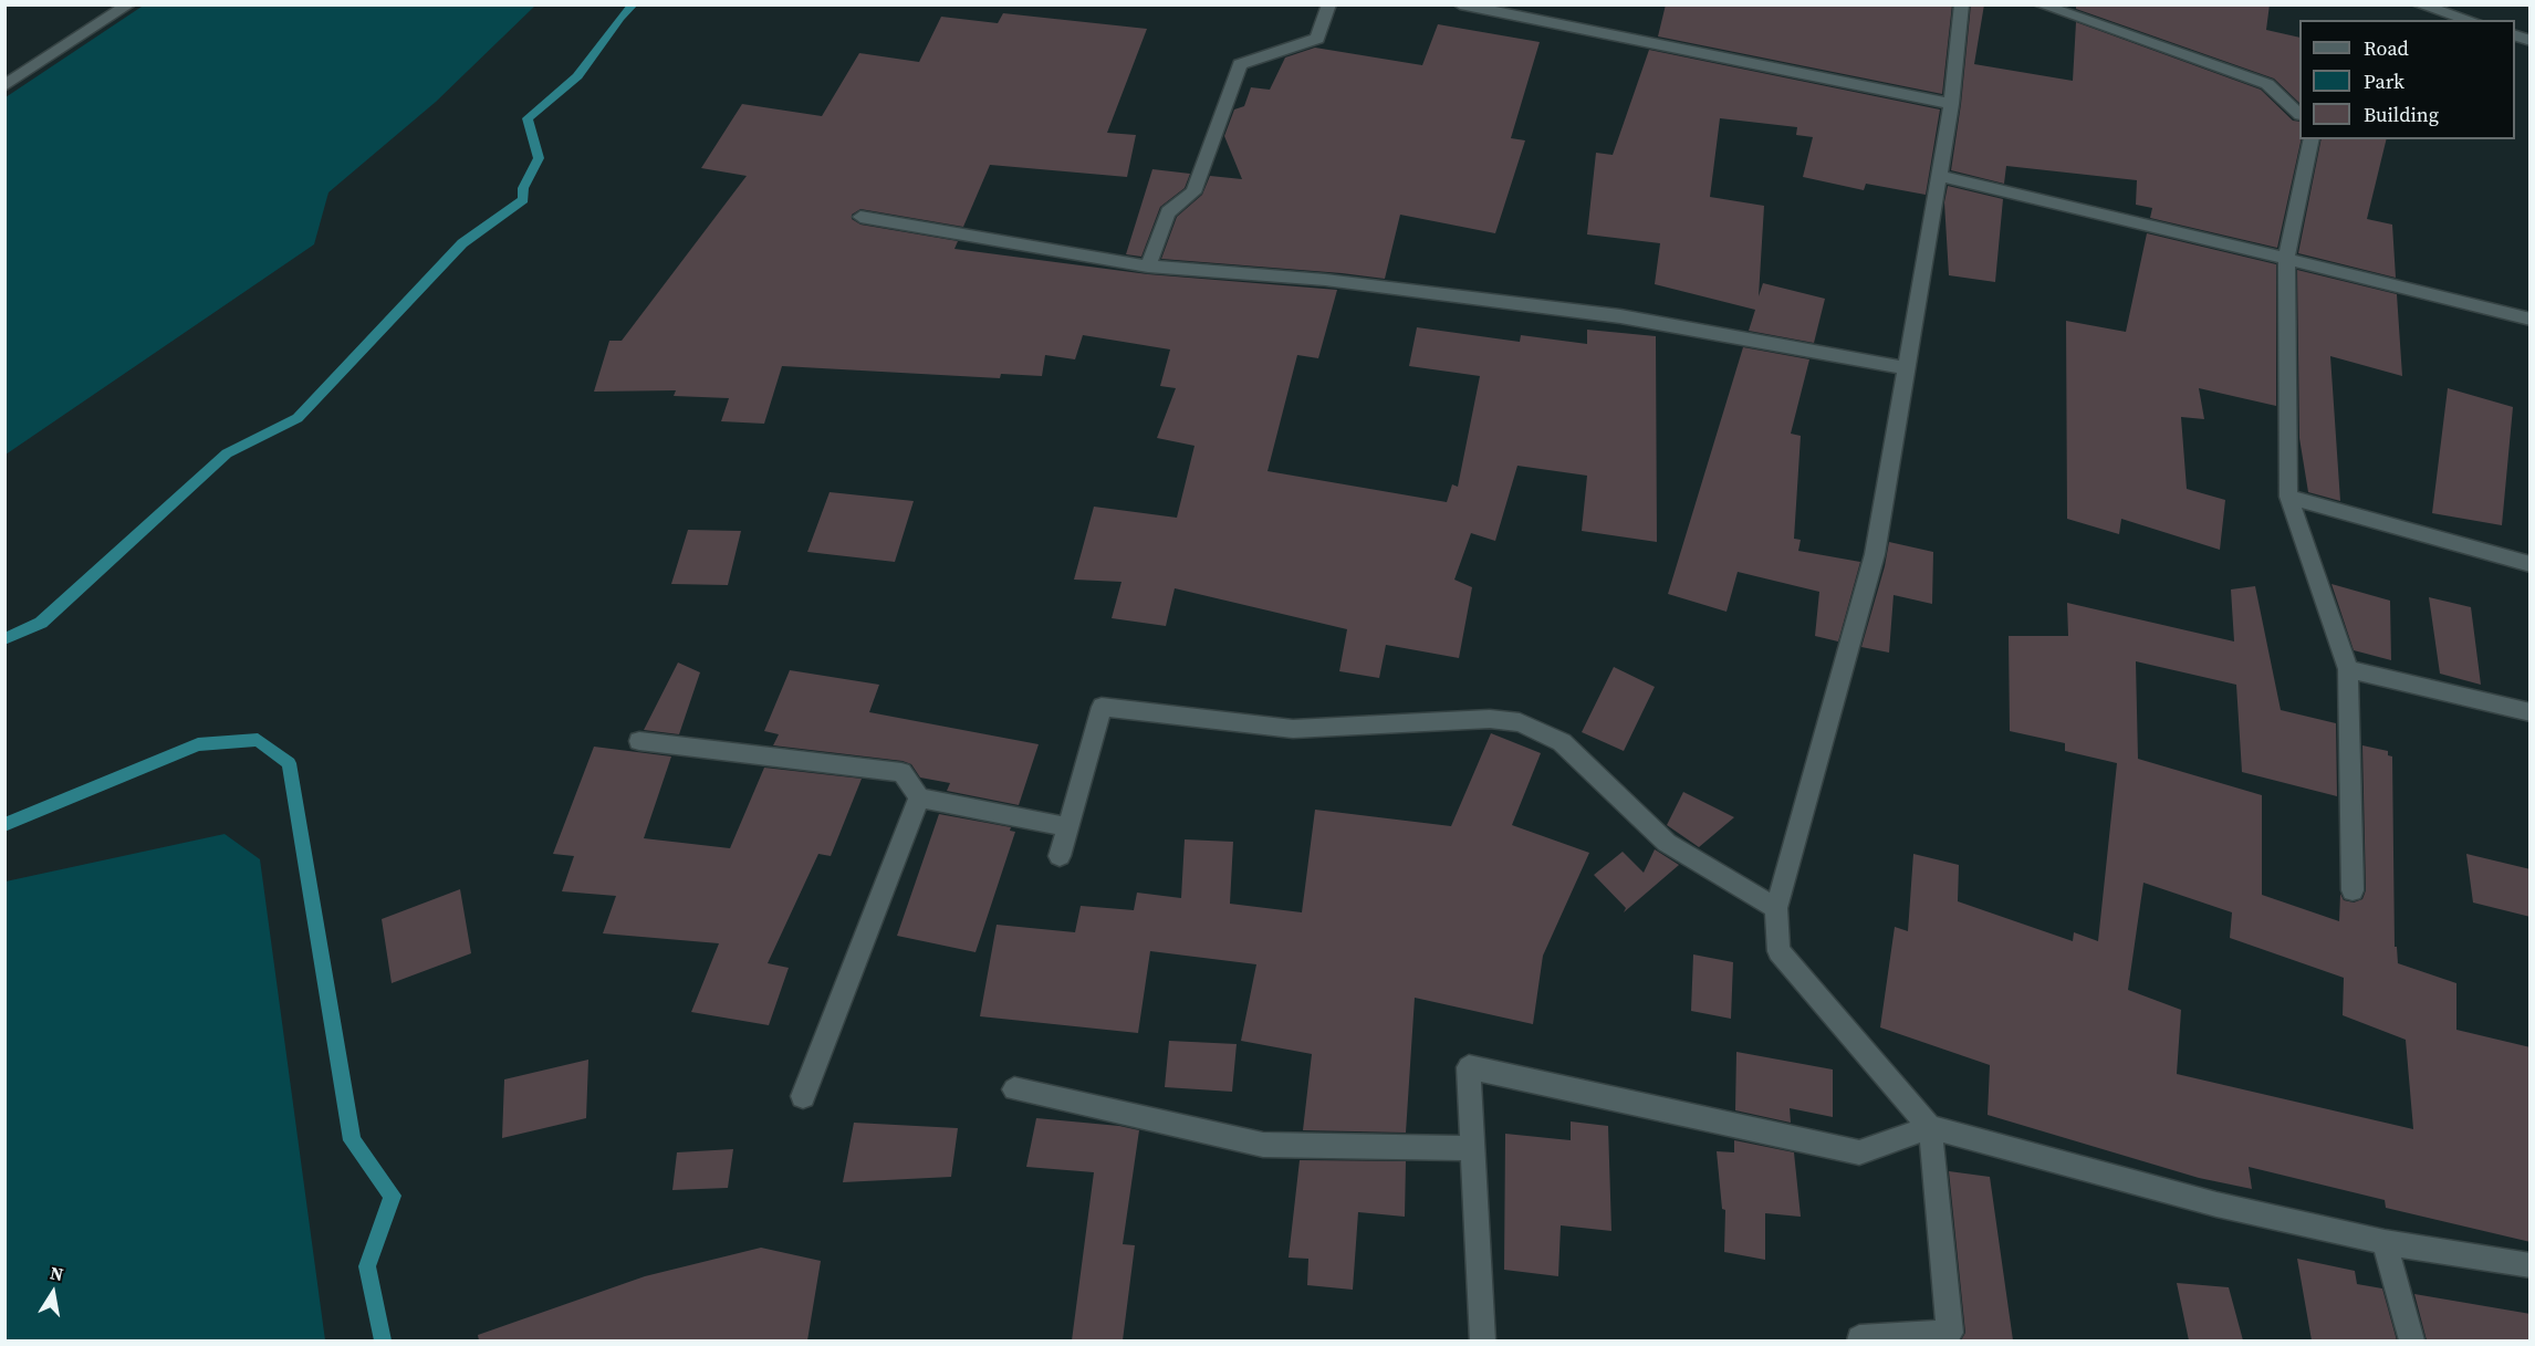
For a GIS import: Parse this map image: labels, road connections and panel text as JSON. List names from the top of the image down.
{
  "legend": ["Road", "Park", "Building"],
  "north": "top"
}
